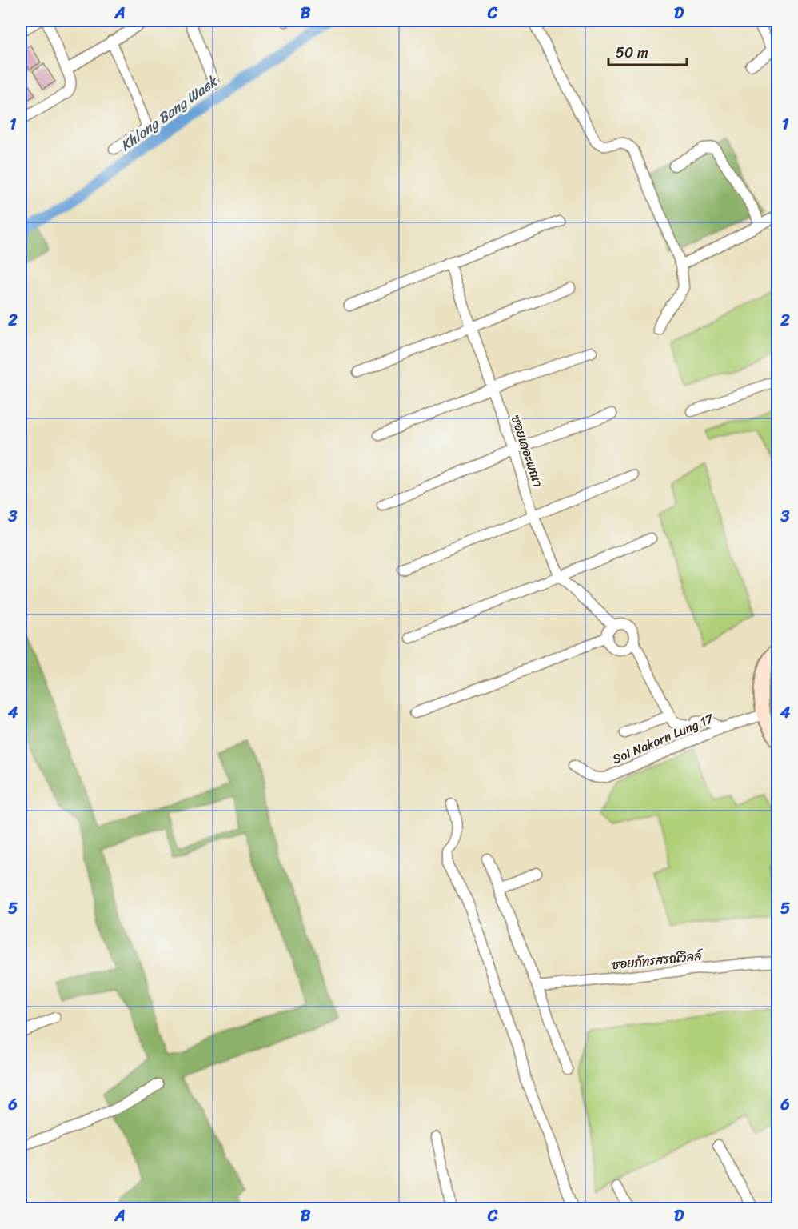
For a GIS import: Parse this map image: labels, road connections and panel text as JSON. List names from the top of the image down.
{
  "streets": {
    "street": ["ซอยเดอะพณา", "Soi Nakorn Lung 17", "ซอยภัทรสรณ์วิลล์"]
  },
  "water": ["Khlong Bang Waek"],
  "scale_bar": "50 m",
  "grid": {
    "columns": [
      "A",
      "B",
      "C",
      "D"
    ],
    "rows": [
      "1",
      "2",
      "3",
      "4",
      "5",
      "6"
    ]
  }
}
